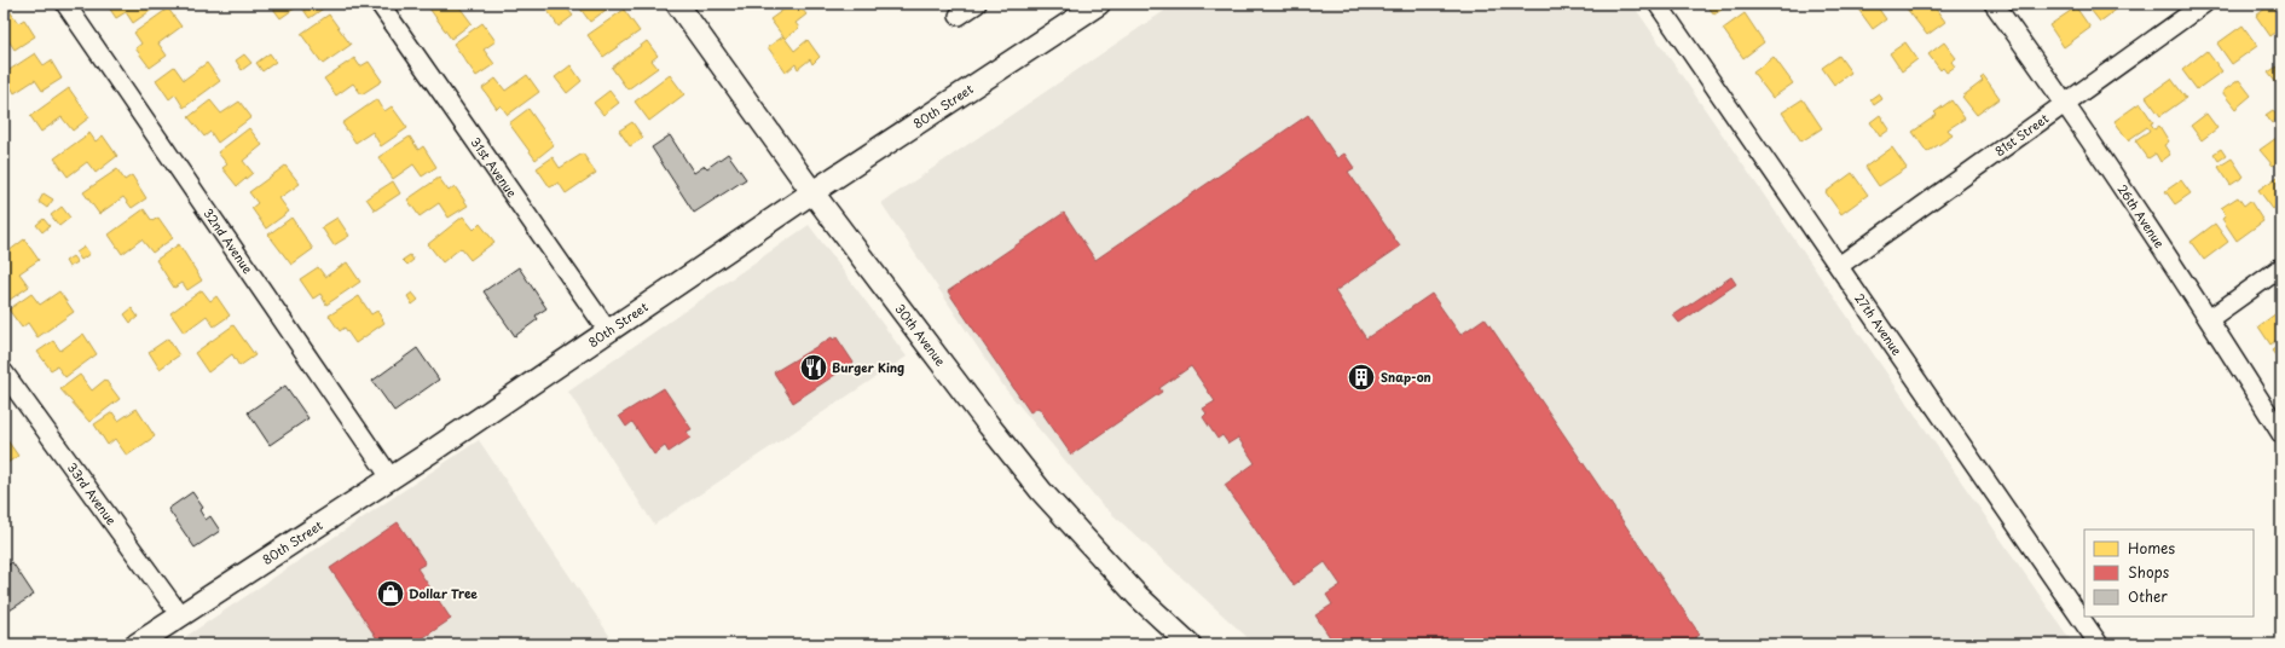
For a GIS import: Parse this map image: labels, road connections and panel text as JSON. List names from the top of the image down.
{
  "streets": {
    "street": [
      "80th Street",
      "81st Street",
      "31st Avenue",
      "26th Avenue",
      "32nd Avenue",
      "27th Avenue",
      "30th Avenue",
      "33rd Avenue"
    ]
  },
  "crossings": [
    ["80th Street", "31st Avenue"],
    ["80th Street", "32nd Avenue"],
    ["80th Street", "30th Avenue"],
    ["80th Street", "33rd Avenue"],
    ["81st Street", "26th Avenue"],
    ["81st Street", "27th Avenue"]
  ],
  "places": {
    "restaurant": ["Burger King"],
    "building": ["Snap-on"],
    "shop": ["Dollar Tree"]
  },
  "legend": ["Homes", "Shops", "Other"]
}
